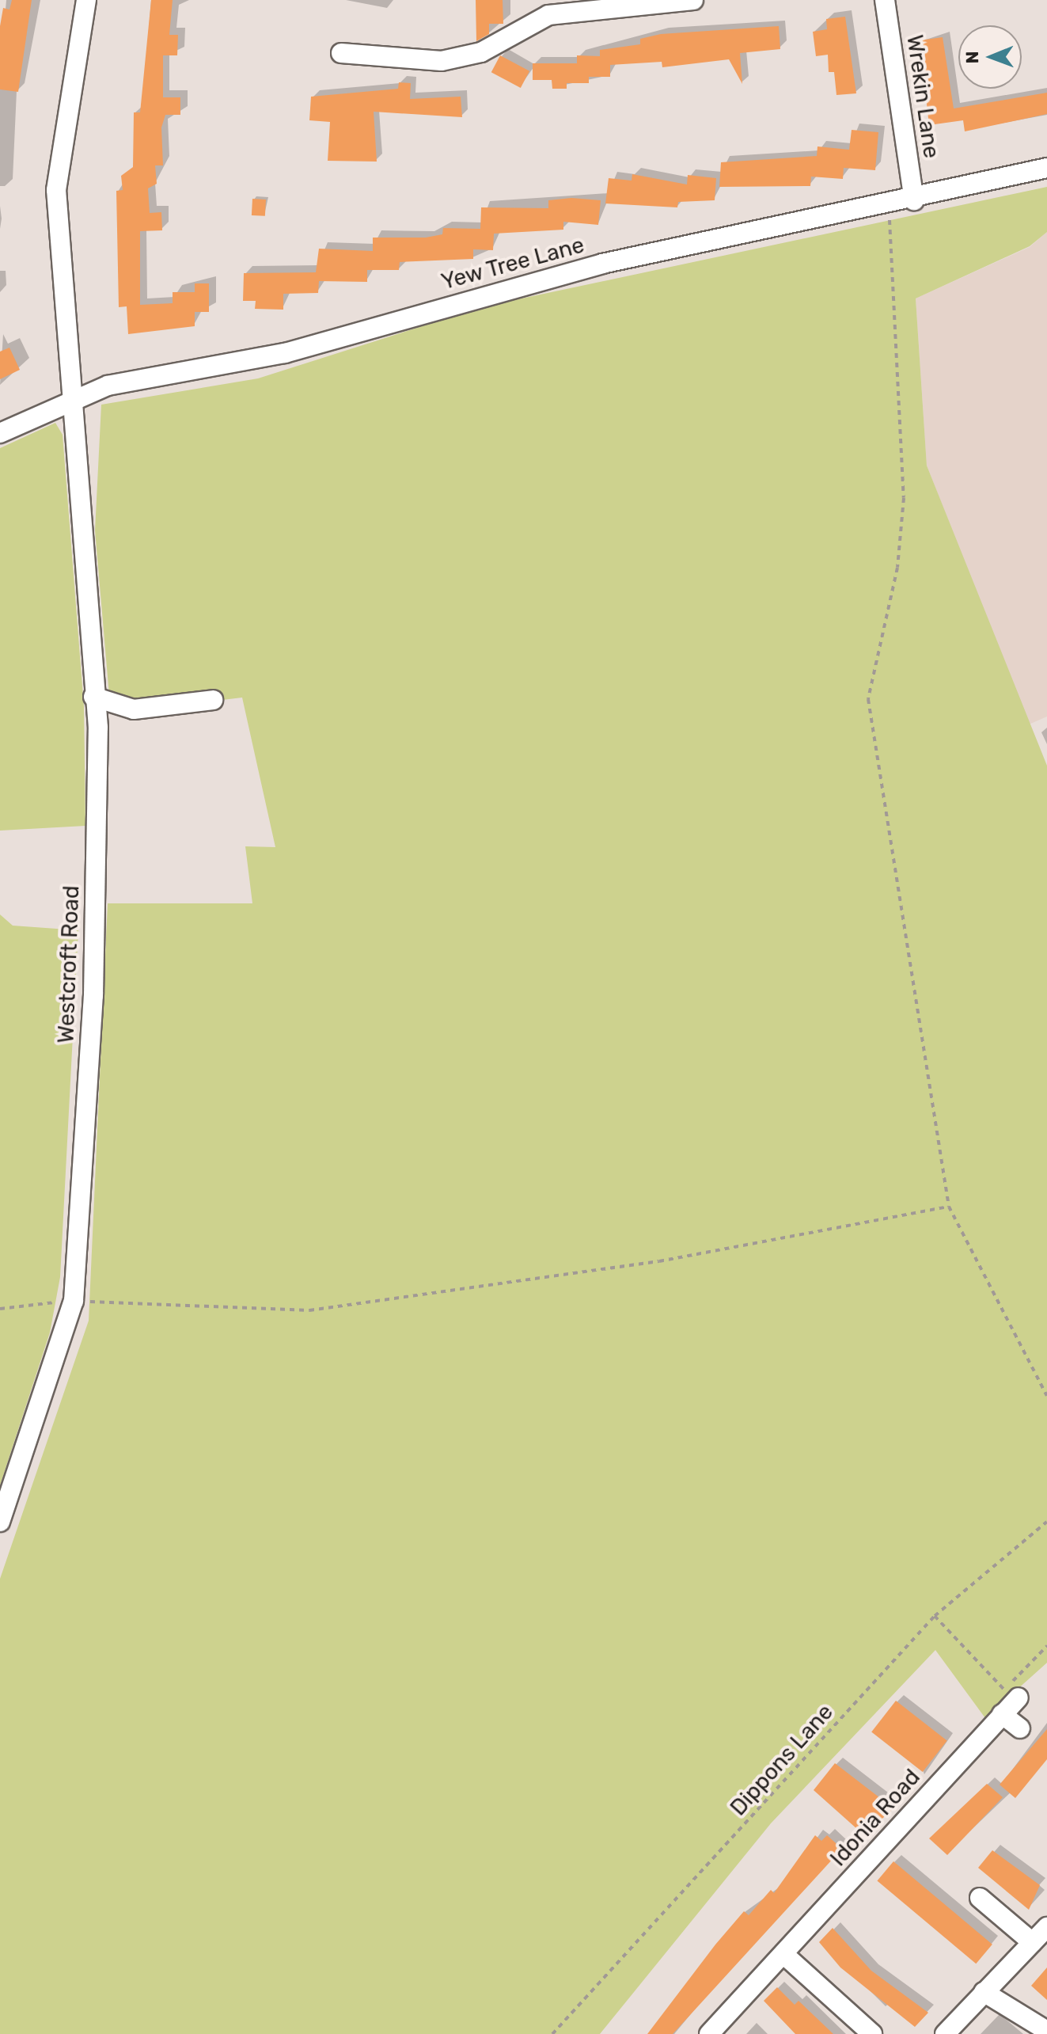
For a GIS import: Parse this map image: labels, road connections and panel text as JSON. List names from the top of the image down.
{
  "streets": {
    "street": [
      "Wrekin Lane",
      "Yew Tree Lane",
      "Westcroft Road",
      "Idonia Road"
    ],
    "path": ["Dippons Lane"]
  },
  "crossings": [
    ["Wrekin Lane", "Yew Tree Lane"],
    ["Yew Tree Lane", "Westcroft Road"]
  ],
  "north": "left"
}
